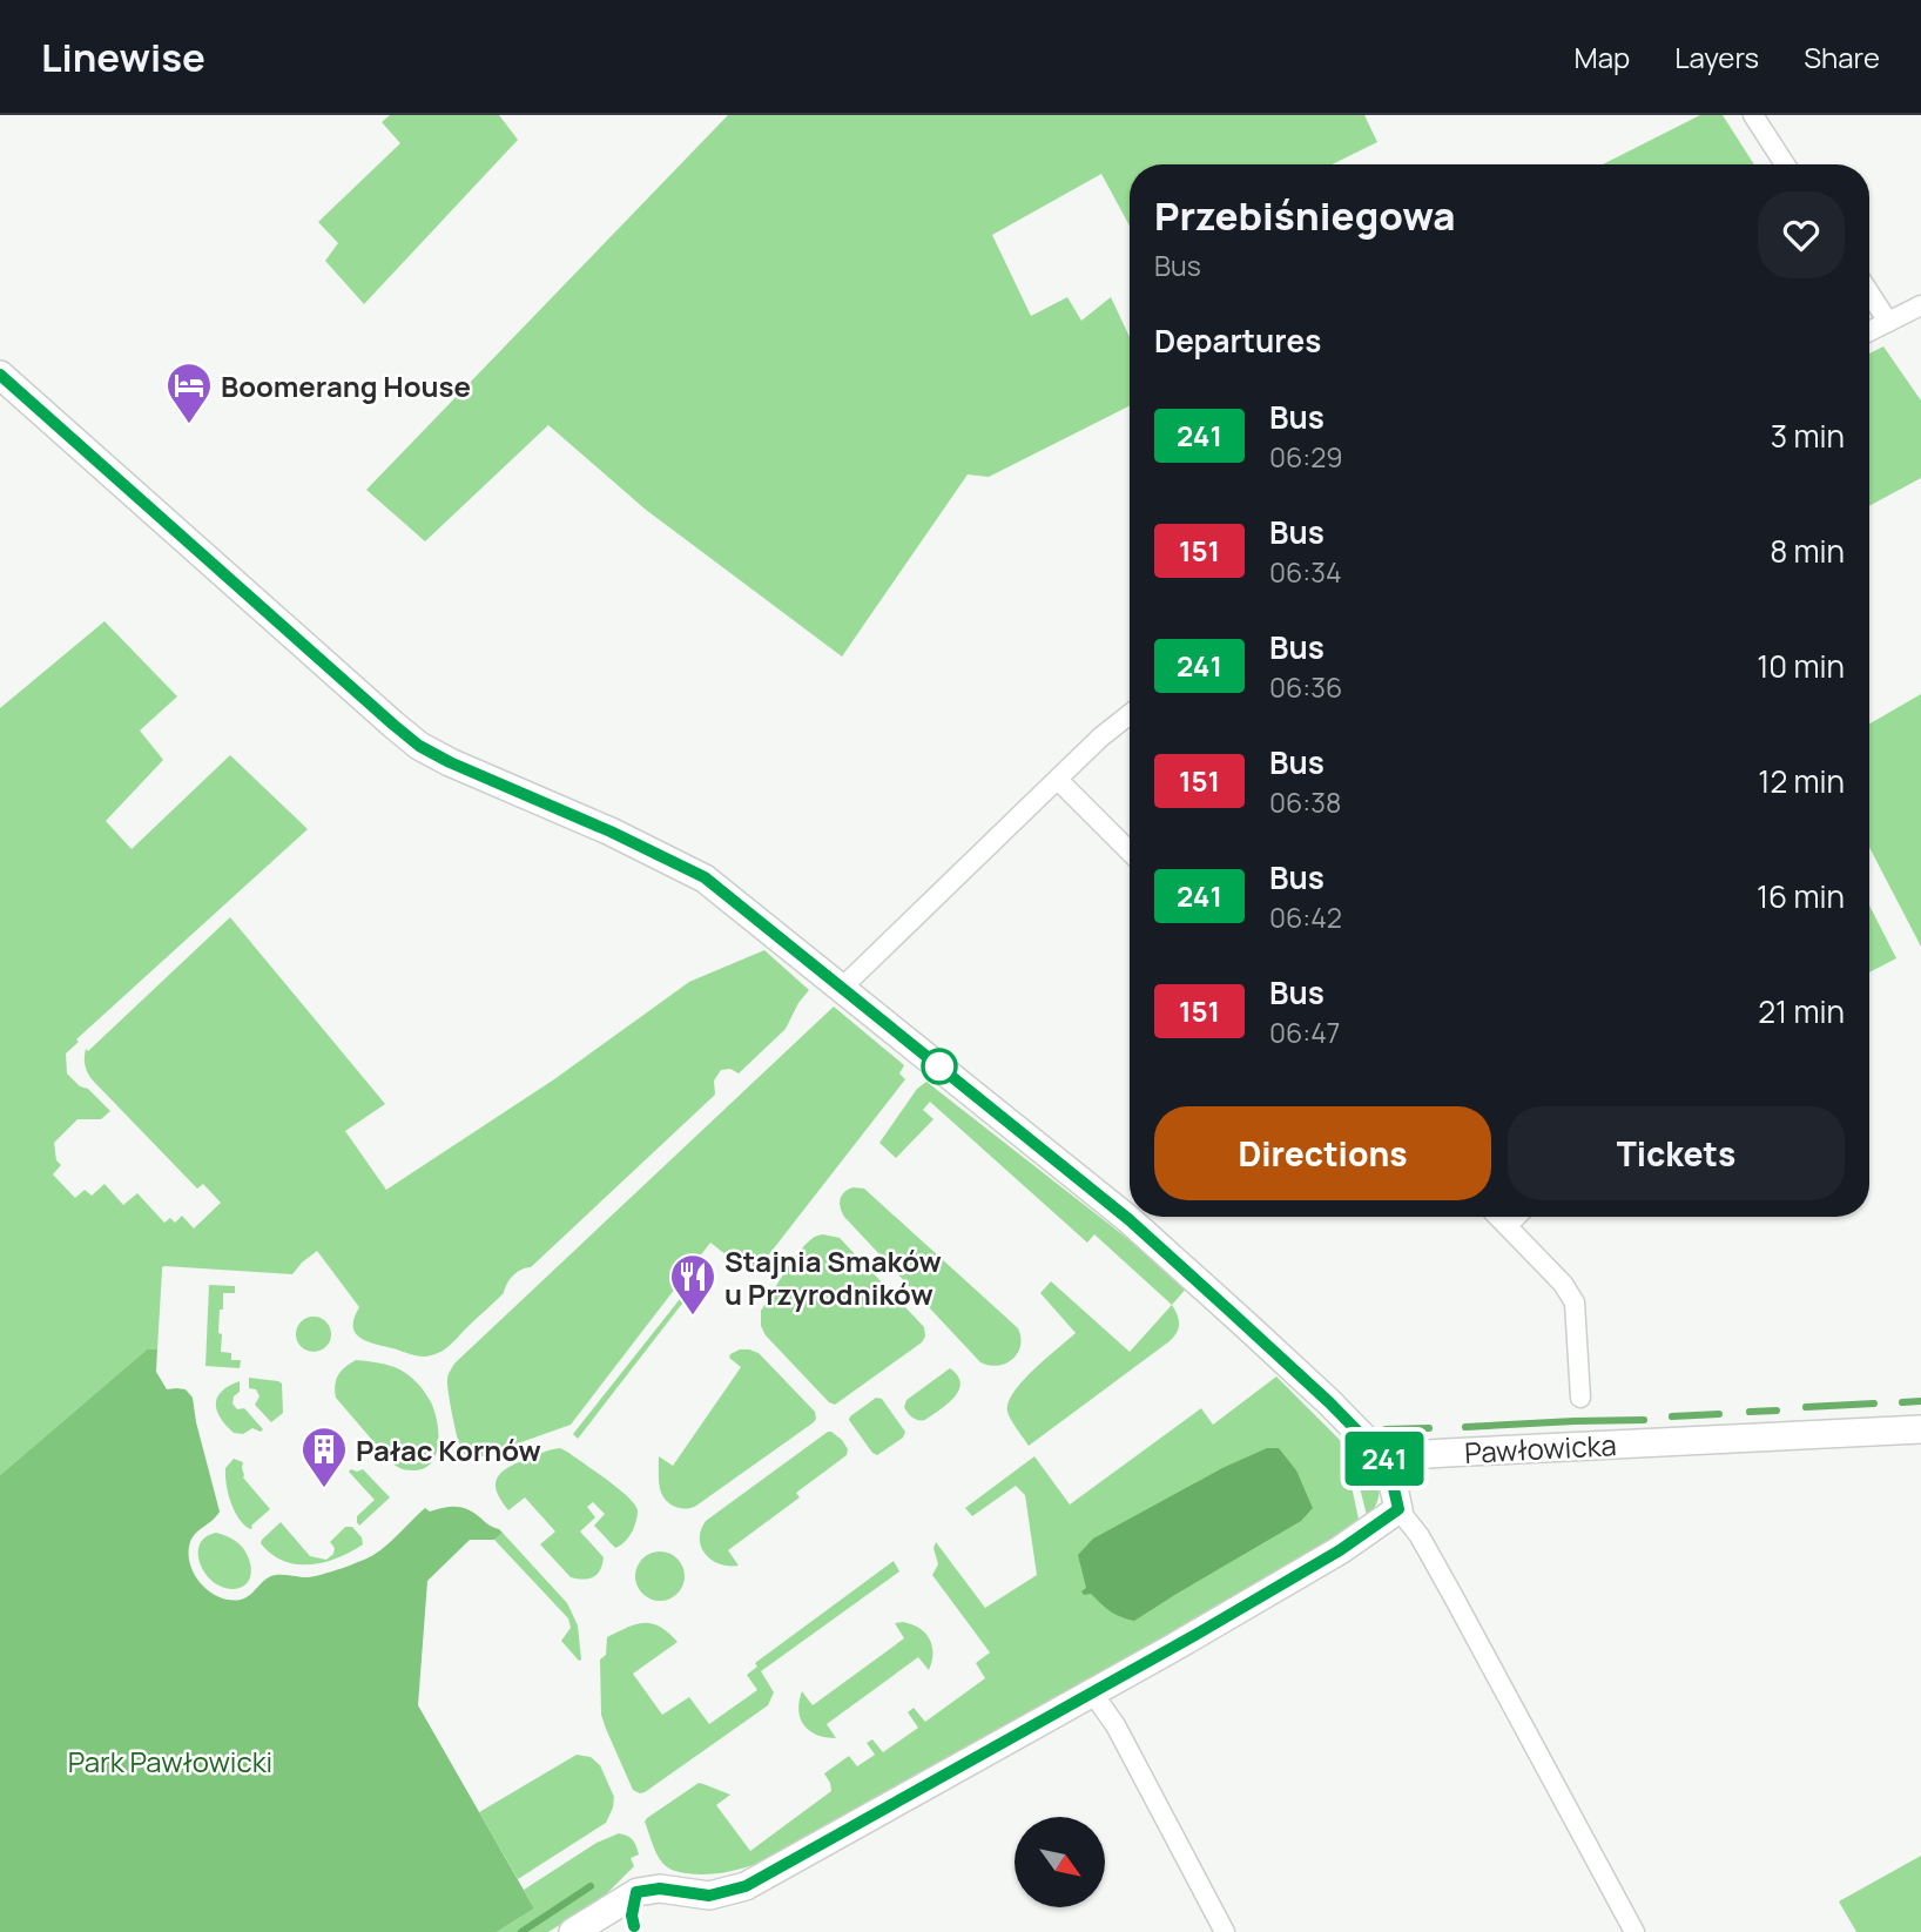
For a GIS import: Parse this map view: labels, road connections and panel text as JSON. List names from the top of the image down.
{
  "streets": {
    "street": ["Pawłowicka"]
  },
  "parks": ["Park Pawłowicki"],
  "places": {
    "hotel": ["Boomerang House"],
    "restaurant": ["Stajnia Smaków u Przyrodników"],
    "building": ["Pałac Kornów"]
  },
  "lines": ["bus line 241"],
  "north": "bottom right",
  "page": {
    "header": "Linewise",
    "nav": ["Map", "Layers", "Share"],
    "on_map": "241",
    "heading": [
      ["Przebiśniegowa", "Bus"],
      "Departures"
    ],
    "list": [
      {
        "mark": "241",
        "name": "Bus",
        "note": "06:29",
        "value": "3 min"
      },
      {
        "mark": "151",
        "name": "Bus",
        "note": "06:34",
        "value": "8 min"
      },
      {
        "mark": "241",
        "name": "Bus",
        "note": "06:36",
        "value": "10 min"
      },
      {
        "mark": "151",
        "name": "Bus",
        "note": "06:38",
        "value": "12 min"
      },
      {
        "mark": "241",
        "name": "Bus",
        "note": "06:42",
        "value": "16 min"
      },
      {
        "mark": "151",
        "name": "Bus",
        "note": "06:47",
        "value": "21 min"
      }
    ],
    "buttons": ["Directions", "Tickets"]
  }
}
